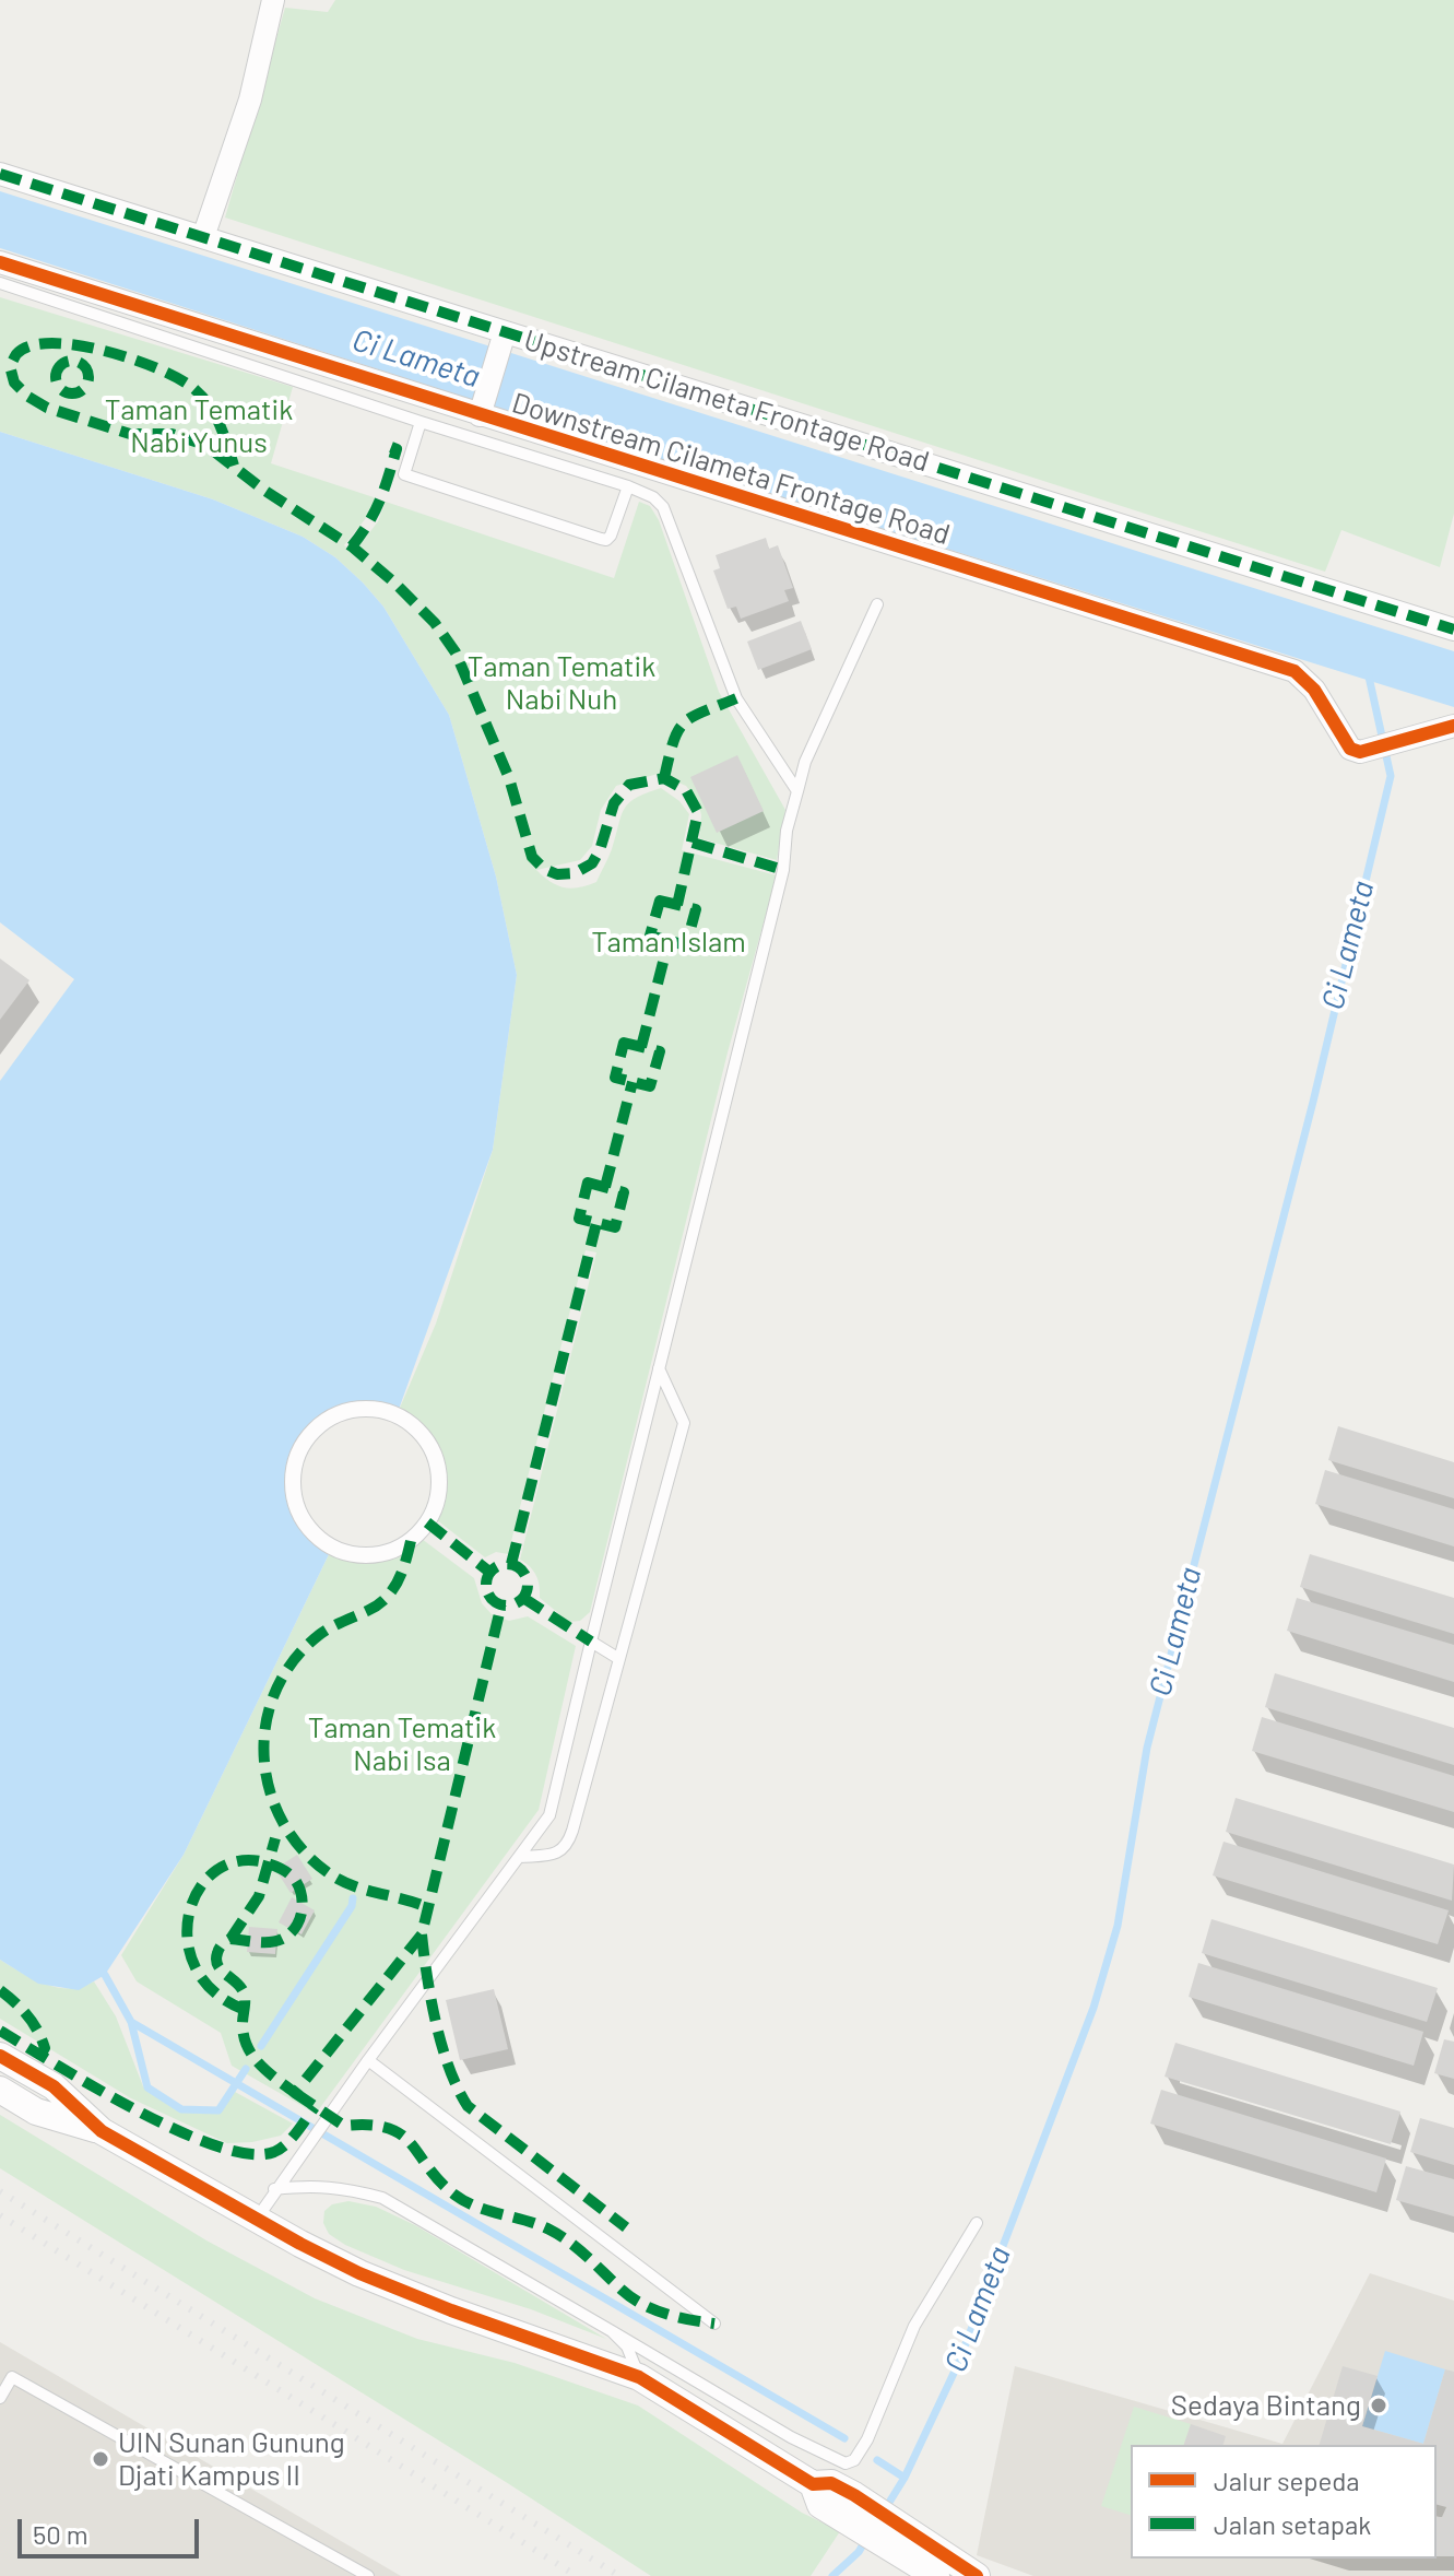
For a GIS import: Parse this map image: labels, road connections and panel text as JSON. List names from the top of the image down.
{
  "streets": {
    "street": ["Upstream Cilameta Frontage Road", "Downstream Cilameta Frontage Road"]
  },
  "water": ["Ci Lameta"],
  "parks": [
    "Taman Tematik Nabi Yunus",
    "Taman Tematik Nabi Nuh",
    "Taman Islam",
    "Taman Tematik Nabi Isa"
  ],
  "places": ["Sedaya Bintang", "UIN Sunan Gunung Djati Kampus II"],
  "legend": ["Jalur sepeda", "Jalan setapak"],
  "scale_bar": "50 m"
}
